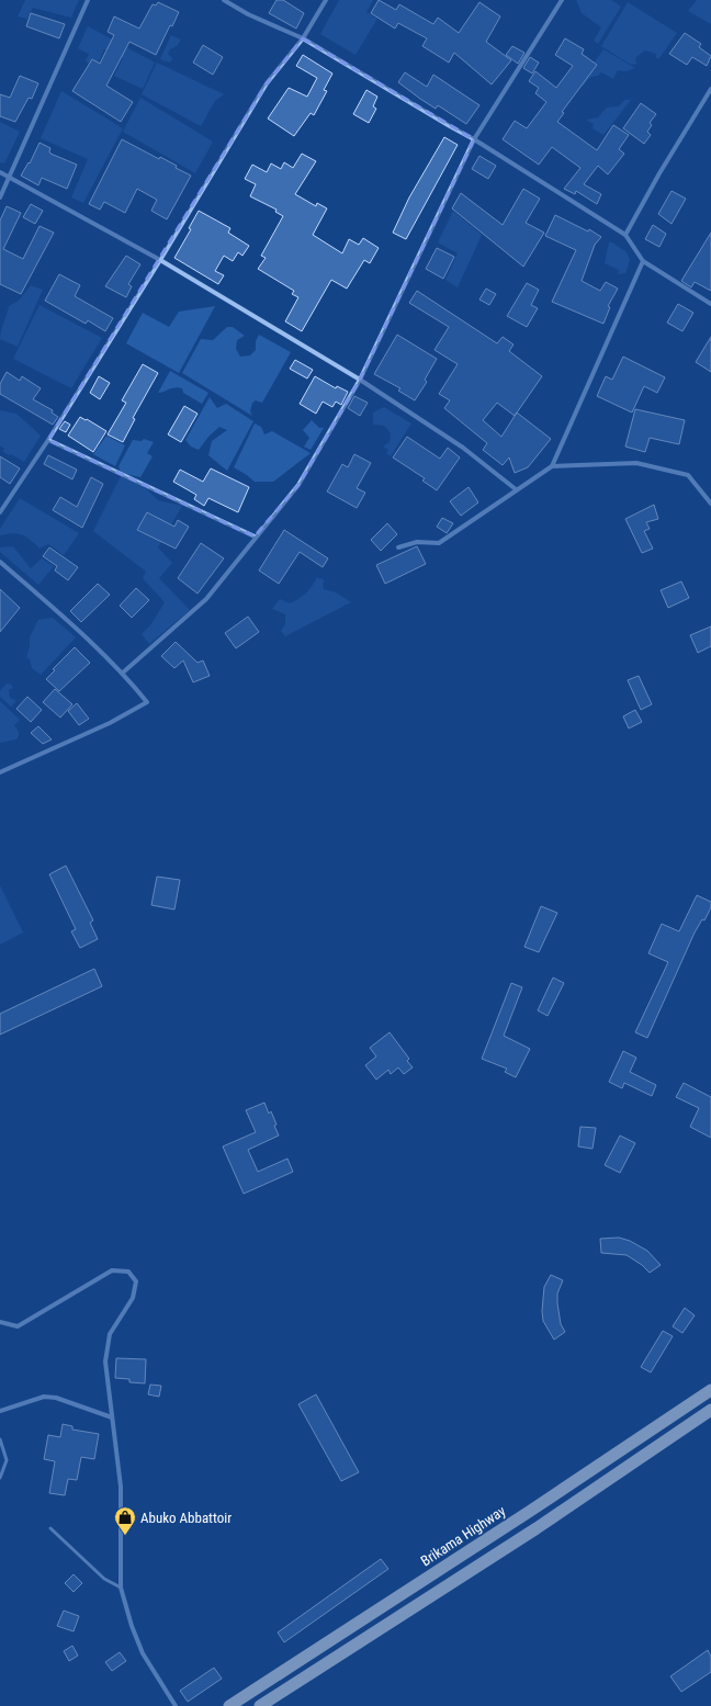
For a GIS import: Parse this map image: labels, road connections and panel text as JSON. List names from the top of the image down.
{
  "streets": {
    "highway": ["Brikama Highway"]
  },
  "places": {
    "shop": ["Abuko Abbattoir"]
  }
}
